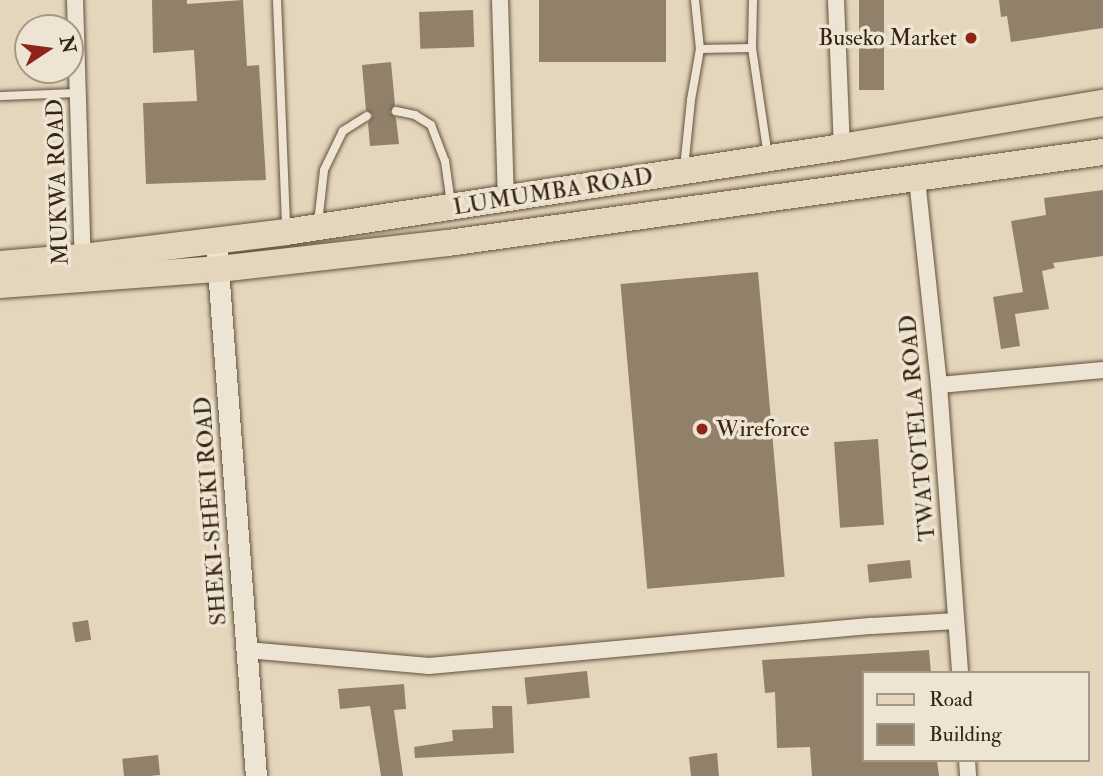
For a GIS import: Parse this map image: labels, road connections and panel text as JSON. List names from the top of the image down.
{
  "streets": {
    "main road": ["LUMUMBA ROAD"],
    "street": ["MUKWA ROAD", "TWATOTELA ROAD", "SHEKI-SHEKI ROAD"]
  },
  "crossings": [
    ["MUKWA ROAD", "LUMUMBA ROAD"],
    ["LUMUMBA ROAD", "TWATOTELA ROAD"],
    ["LUMUMBA ROAD", "SHEKI-SHEKI ROAD"]
  ],
  "places": ["Buseko Market", "Wireforce"],
  "legend": ["Road", "Building"],
  "north": "right"
}
